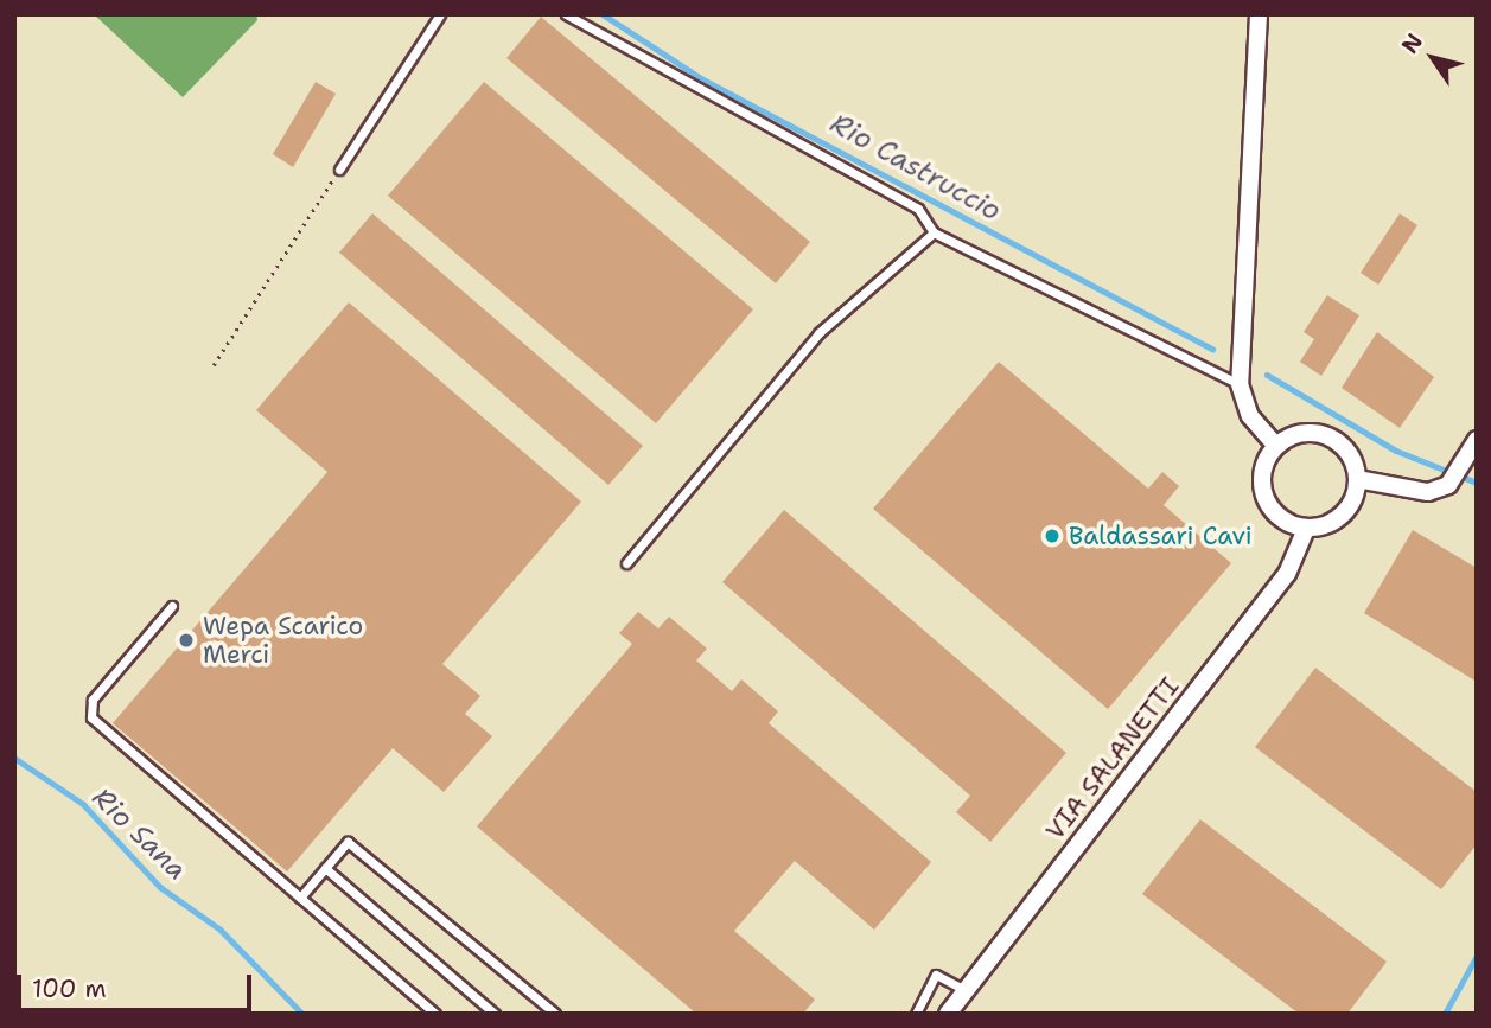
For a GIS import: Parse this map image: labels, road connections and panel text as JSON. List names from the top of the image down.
{
  "streets": {
    "street": ["VIA SALANETTI"]
  },
  "water": ["Rio Castruccio", "Rio Sana"],
  "places": ["Baldassari Cavi", "Wepa Scarico Merci"],
  "scale_bar": "100 m",
  "north": "top left"
}
